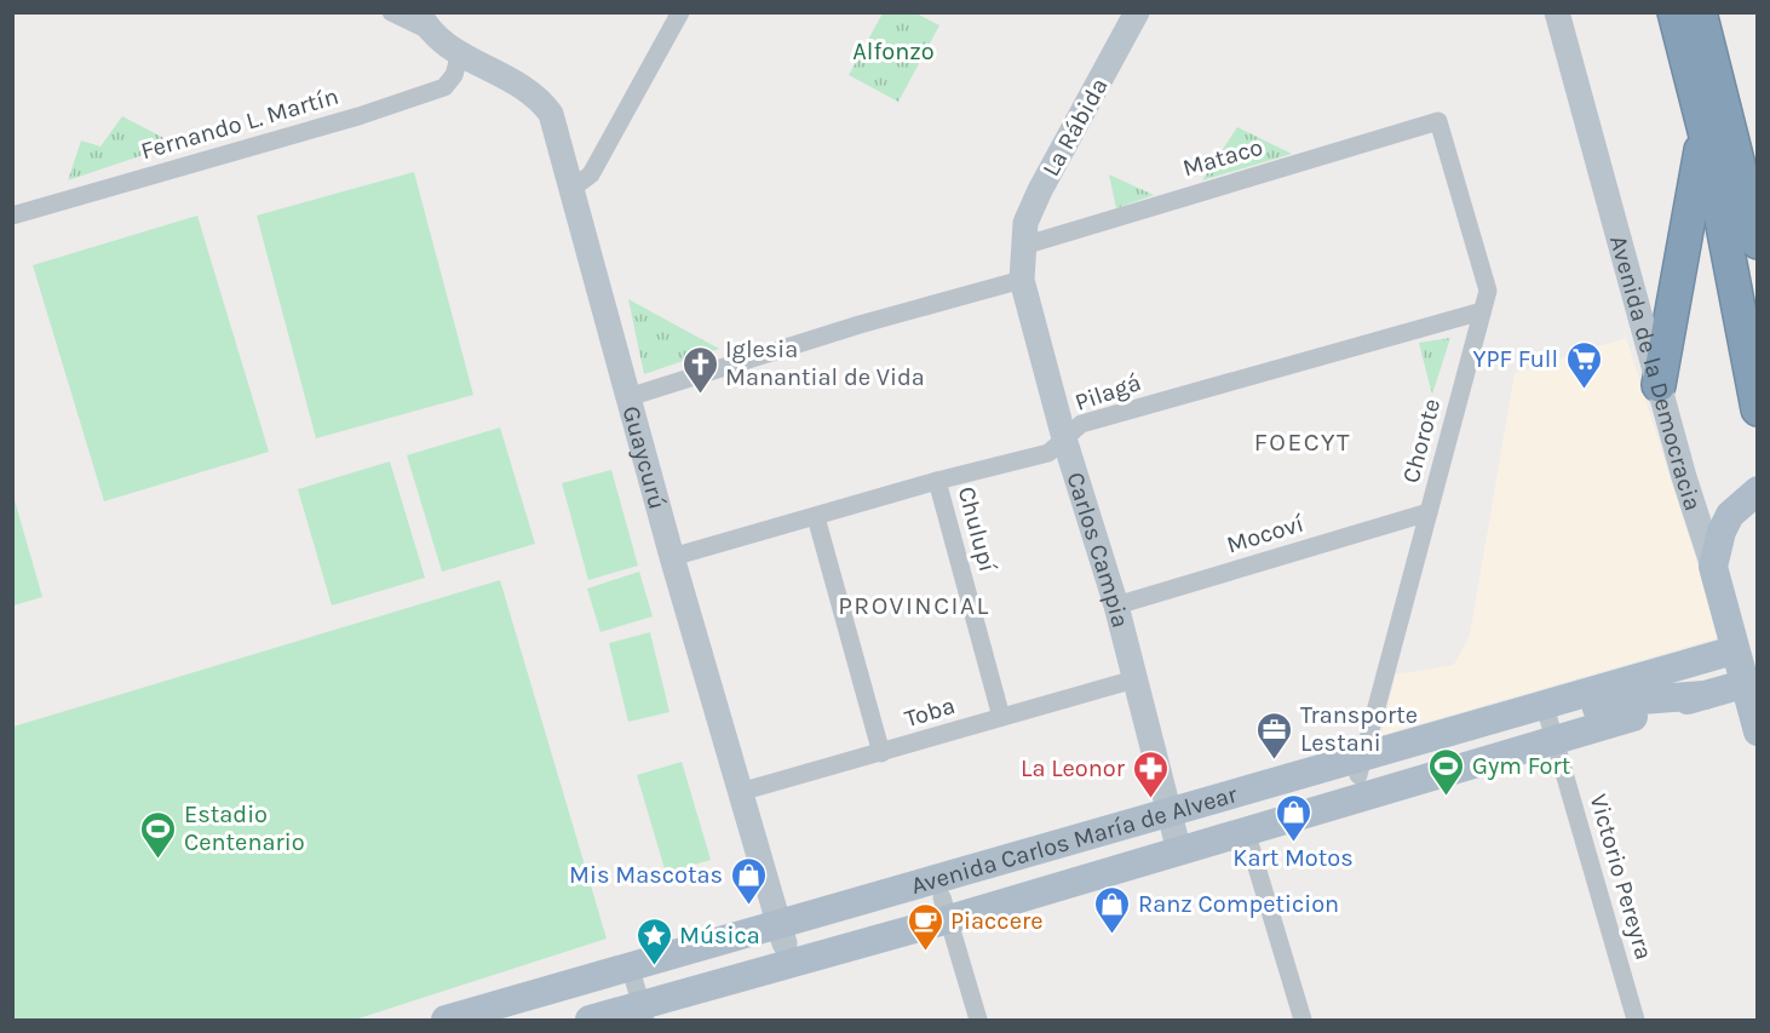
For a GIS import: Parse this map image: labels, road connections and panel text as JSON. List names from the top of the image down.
{
  "streets": {
    "main road": ["Avenida de la Democracia", "Avenida Carlos María de Alvear"],
    "street": [
      "Fernando L. Martín",
      "La Rábida",
      "Mataco",
      "Pilagá",
      "Chorote",
      "Guaycurú",
      "Chulupí",
      "Mocoví",
      "Carlos Campia",
      "Toba",
      "Victorio Pereyra"
    ]
  },
  "crossings": [
    ["Fernando L. Martín", "Guaycurú"],
    ["La Rábida", "Mataco"],
    ["La Rábida", "Carlos Campia"],
    ["Mataco", "Chorote"],
    ["Mataco", "Carlos Campia"],
    ["Avenida de la Democracia", "Avenida Carlos María de Alvear"],
    ["Pilagá", "Chorote"],
    ["Pilagá", "Guaycurú"],
    ["Pilagá", "Chulupí"],
    ["Pilagá", "Carlos Campia"],
    ["Chorote", "Mocoví"],
    ["Chorote", "Avenida Carlos María de Alvear"],
    ["Guaycurú", "Toba"],
    ["Guaycurú", "Avenida Carlos María de Alvear"],
    ["Chulupí", "Toba"],
    ["Mocoví", "Carlos Campia"],
    ["Carlos Campia", "Toba"],
    ["Carlos Campia", "Avenida Carlos María de Alvear"],
    ["Avenida Carlos María de Alvear", "Victorio Pereyra"]
  ],
  "districts": ["FOECYT", "PROVINCIAL"],
  "parks": ["Alfonzo"],
  "places": {
    "supermarket": ["YPF Full"],
    "church": ["Iglesia Manantial de Vida"],
    "office": ["Transporte Lestani"],
    "sports": ["Gym Fort", "Estadio Centenario"],
    "pharmacy": ["La Leonor"],
    "shop": ["Kart Motos", "Mis Mascotas", "Ranz Competicion"],
    "cafe": ["Piaccere"],
    "place": ["Música"]
  }
}
